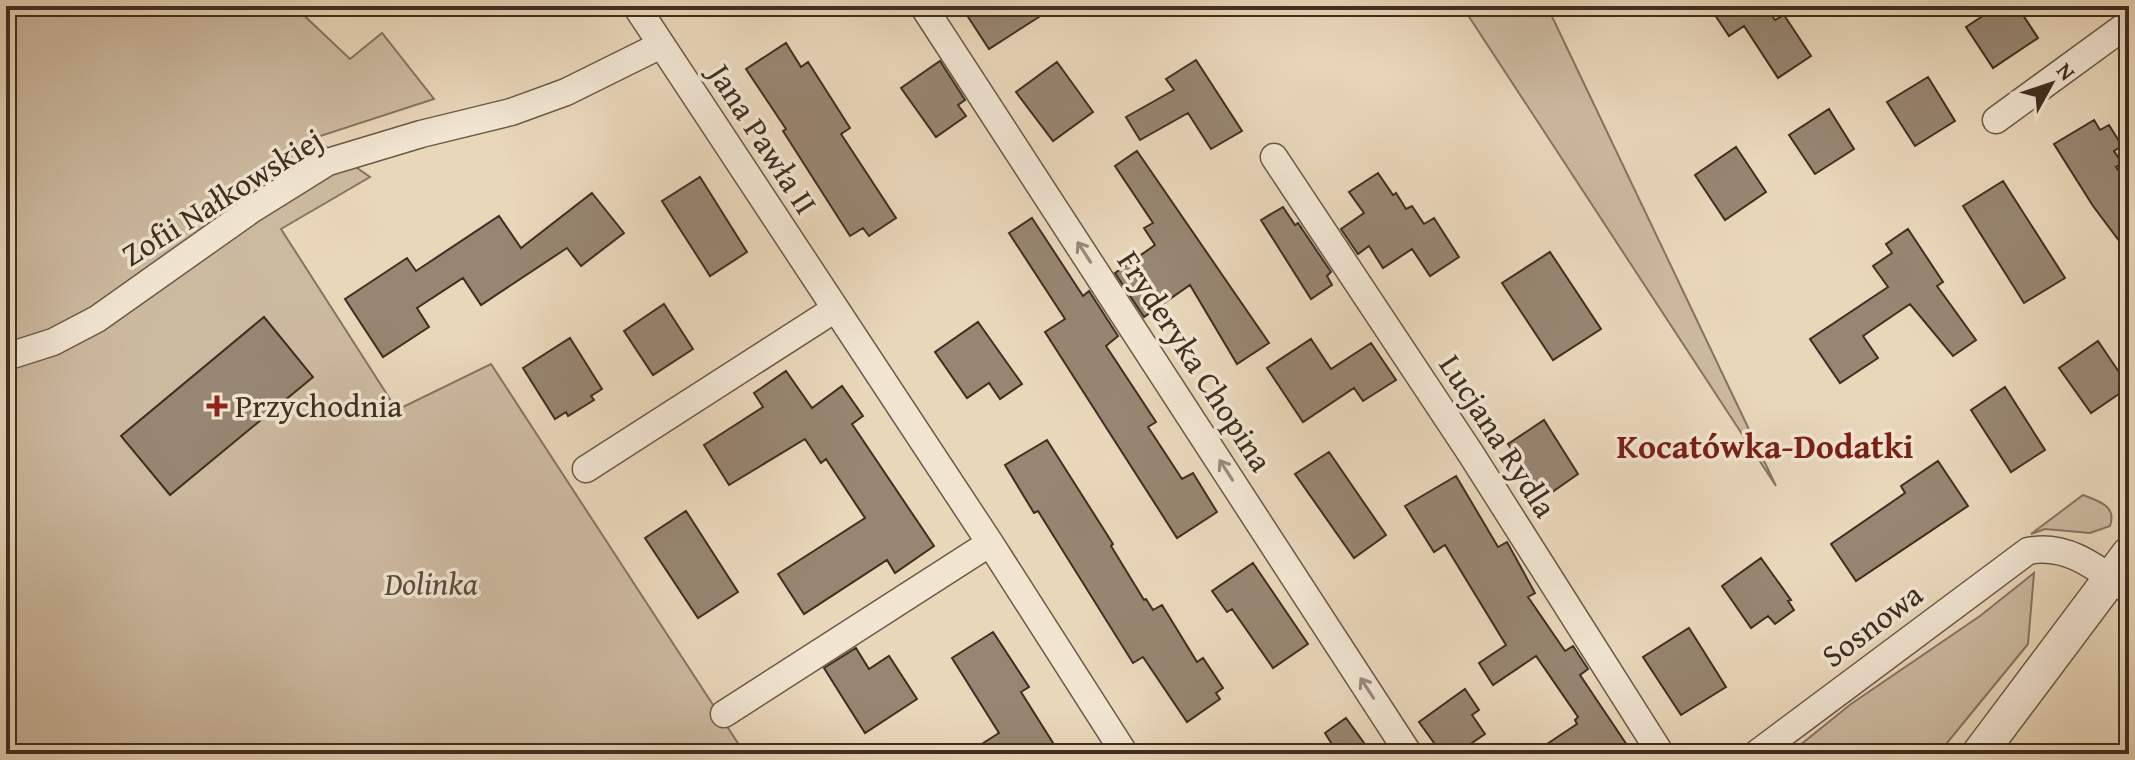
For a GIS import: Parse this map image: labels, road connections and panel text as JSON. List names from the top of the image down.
{
  "streets": {
    "street": [
      "Jana Pawła II",
      "Zofii Nałkowskiej",
      "Fryderyka Chopina",
      "Lucjana Rydla",
      "Sosnowa"
    ]
  },
  "crossings": [
    ["Jana Pawła II", "Zofii Nałkowskiej"]
  ],
  "one_way": ["Fryderyka Chopina"],
  "districts": ["Kocatówka-Dodatki"],
  "parks": ["Dolinka"],
  "places": {
    "health": ["Przychodnia"]
  },
  "north": "top right"
}
